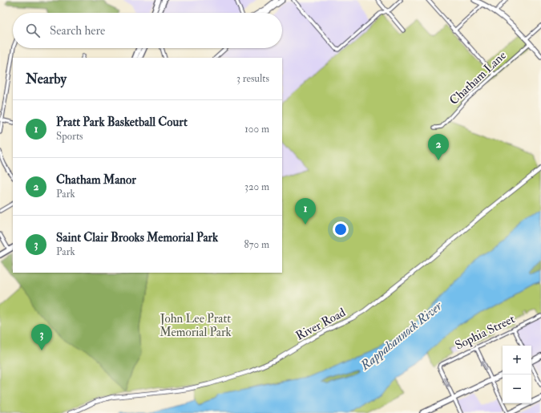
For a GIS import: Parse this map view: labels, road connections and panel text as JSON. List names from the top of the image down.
{
  "streets": {
    "street": ["Chatham Lane", "River Road", "Sophia Street"]
  },
  "water": ["Rappahannock River"],
  "parks": ["John Lee Pratt Memorial Park"],
  "page": {
    "search": "Search here",
    "heading": ["Nearby", "3 results"],
    "list": [
      {
        "mark": "1",
        "name": "Pratt Park Basketball Court",
        "note": "Sports",
        "value": "100 m"
      },
      {
        "mark": "2",
        "name": "Chatham Manor",
        "note": "Park",
        "value": "320 m"
      },
      {
        "mark": "3",
        "name": "Saint Clair Brooks Memorial Park",
        "note": "Park",
        "value": "870 m"
      }
    ],
    "pins": ["2", "1", "3"],
    "map_buttons": ["+", "−"]
  }
}
